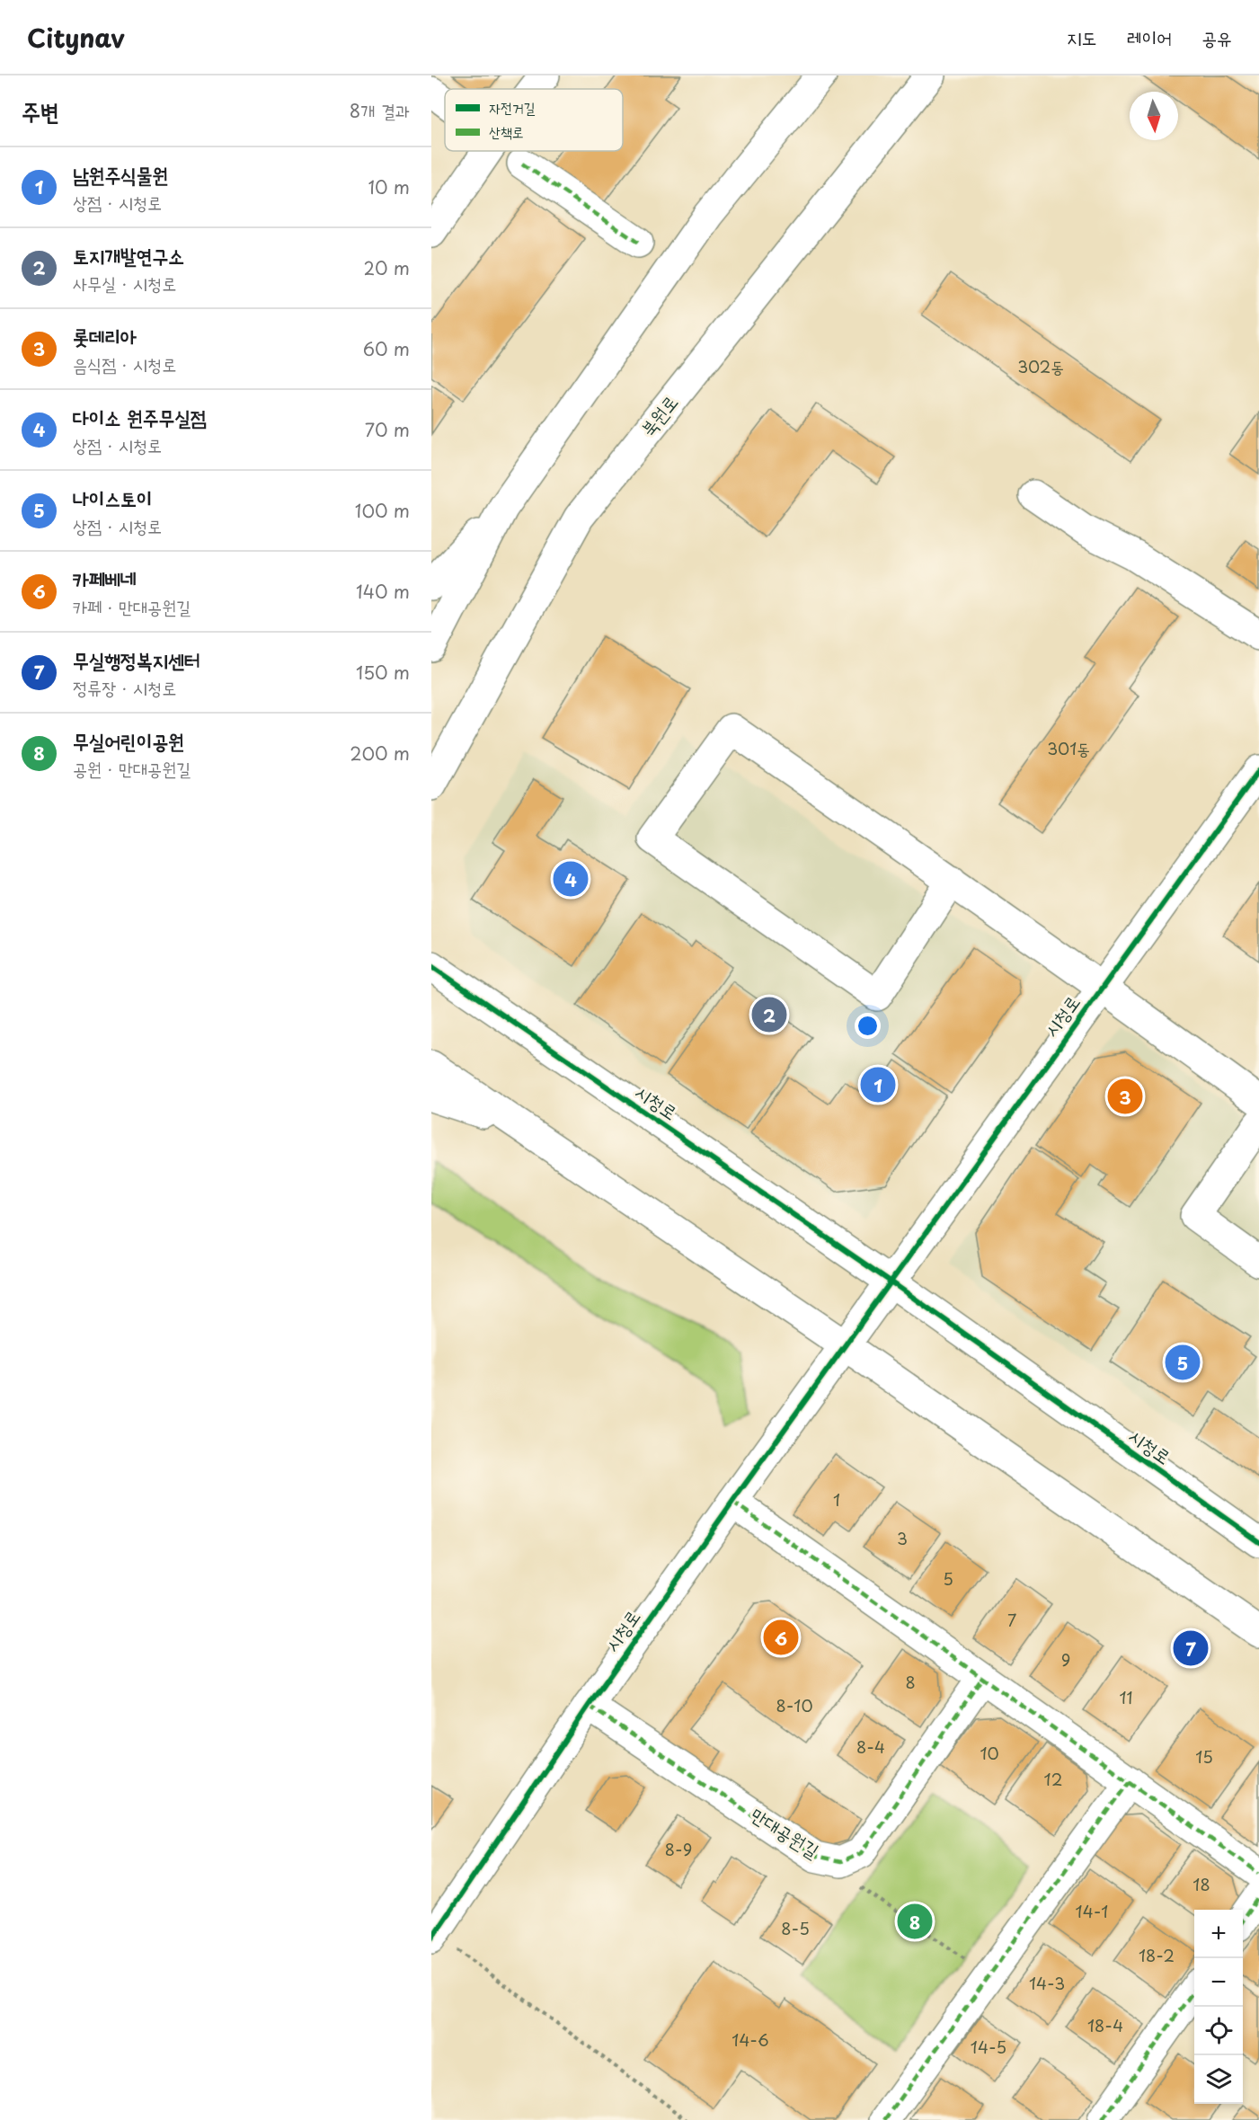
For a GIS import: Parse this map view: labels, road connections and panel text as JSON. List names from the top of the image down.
{
  "streets": {
    "street": ["북원로", "시청로", "만대공원길"]
  },
  "crossings": [
    ["시청로", "만대공원길"]
  ],
  "house_numbers": [
    "302동",
    "301동",
    "1",
    "3",
    "5",
    "7",
    "9",
    "8",
    "11",
    "8-10",
    "8-4",
    "10",
    "15",
    "12",
    "8-9",
    "18",
    "14-1",
    "8-5",
    "18-2",
    "14-3",
    "18-4",
    "14-6",
    "14-5"
  ],
  "legend": ["자전거길", "산책로"],
  "north": "bottom",
  "page": {
    "header": "Citynav",
    "nav": ["지도", "레이어", "공유"],
    "heading": ["주변", "8개 결과"],
    "list": [
      {
        "mark": "1",
        "name": "남원주식물원",
        "note": "상점 · 시청로",
        "value": "10 m"
      },
      {
        "mark": "2",
        "name": "토지개발연구소",
        "note": "사무실 · 시청로",
        "value": "20 m"
      },
      {
        "mark": "3",
        "name": "롯데리아",
        "note": "음식점 · 시청로",
        "value": "60 m"
      },
      {
        "mark": "4",
        "name": "다이소 원주무실점",
        "note": "상점 · 시청로",
        "value": "70 m"
      },
      {
        "mark": "5",
        "name": "나이스토이",
        "note": "상점 · 시청로",
        "value": "100 m"
      },
      {
        "mark": "6",
        "name": "카페베네",
        "note": "카페 · 만대공원길",
        "value": "140 m"
      },
      {
        "mark": "7",
        "name": "무실행정복지센터",
        "note": "정류장 · 시청로",
        "value": "150 m"
      },
      {
        "mark": "8",
        "name": "무실어린이공원",
        "note": "공원 · 만대공원길",
        "value": "200 m"
      }
    ],
    "pins": [
      "4",
      "2",
      "1",
      "3",
      "5",
      "6",
      "7",
      "8"
    ],
    "map_buttons": ["+", "−"]
  }
}
